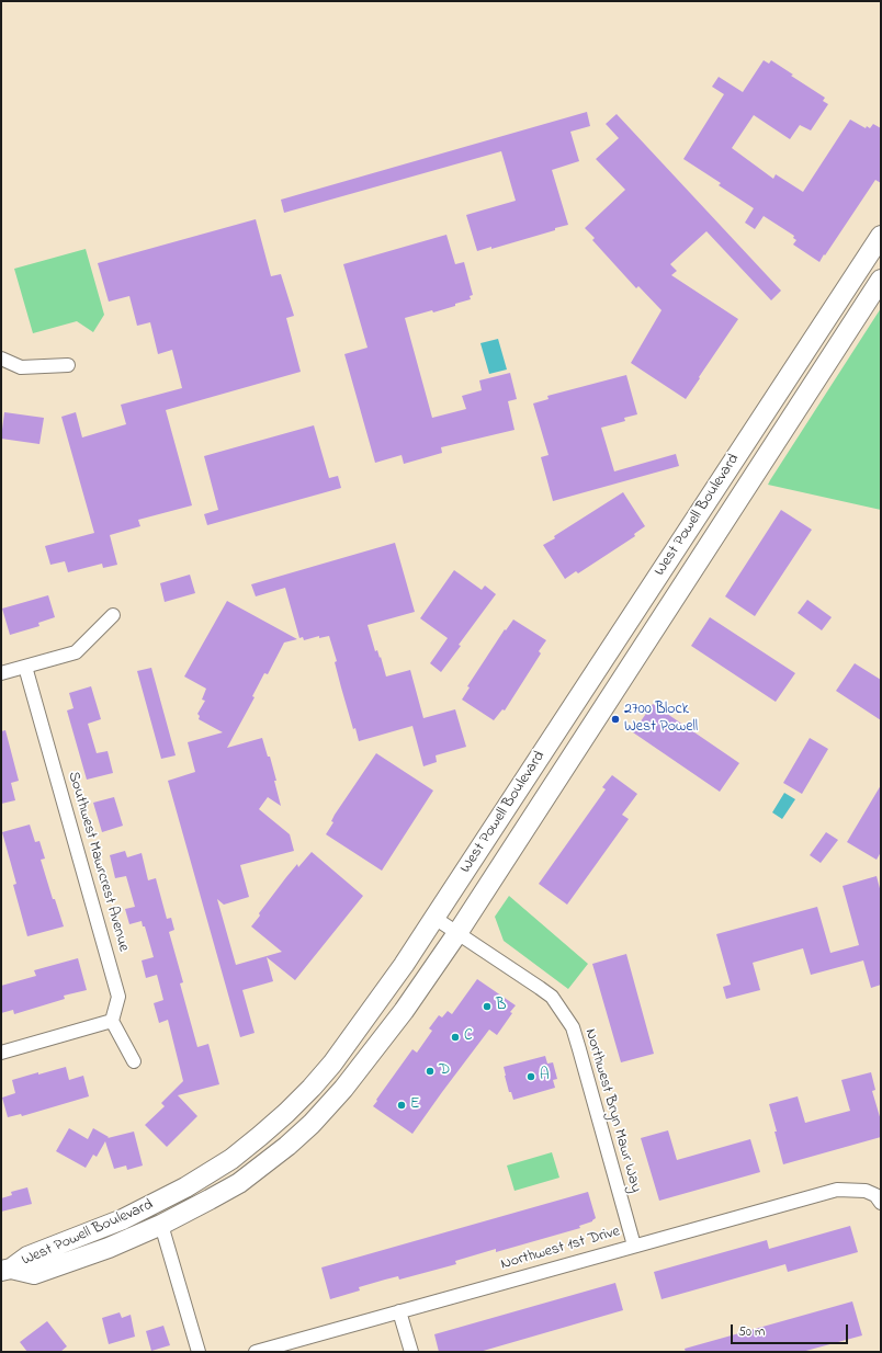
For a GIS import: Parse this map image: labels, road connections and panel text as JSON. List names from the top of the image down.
{
  "streets": {
    "main road": ["West Powell Boulevard"],
    "street": ["Southwest Mawrcrest Avenue", "Northwest Bryn Mawr Way", "Northwest 1st Drive"]
  },
  "crossings": [
    ["West Powell Boulevard", "Northwest Bryn Mawr Way"],
    ["Northwest Bryn Mawr Way", "Northwest 1st Drive"]
  ],
  "places": [
    "2700 Block West Powell",
    "B",
    "C",
    "D",
    "A",
    "E"
  ],
  "scale_bar": "50 m"
}
